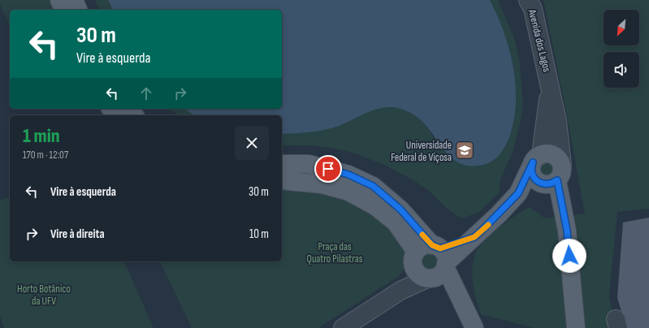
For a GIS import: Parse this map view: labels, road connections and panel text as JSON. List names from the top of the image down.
{
  "streets": {
    "street": ["Avenida dos Lagos"]
  },
  "parks": ["Praça das Quatro Pilastras", "Horto Botânico da UFV"],
  "places": {
    "school or university": ["Universidade Federal de Viçosa"]
  },
  "north": "bottom left",
  "page": {
    "turn": ["30 m", "Vire à esquerda"],
    "heading": ["1 min", "170 m · 12:07"],
    "list": [
      {
        "name": "Vire à esquerda",
        "value": "30 m"
      },
      {
        "name": "Vire à direita",
        "value": "10 m"
      }
    ]
  }
}
